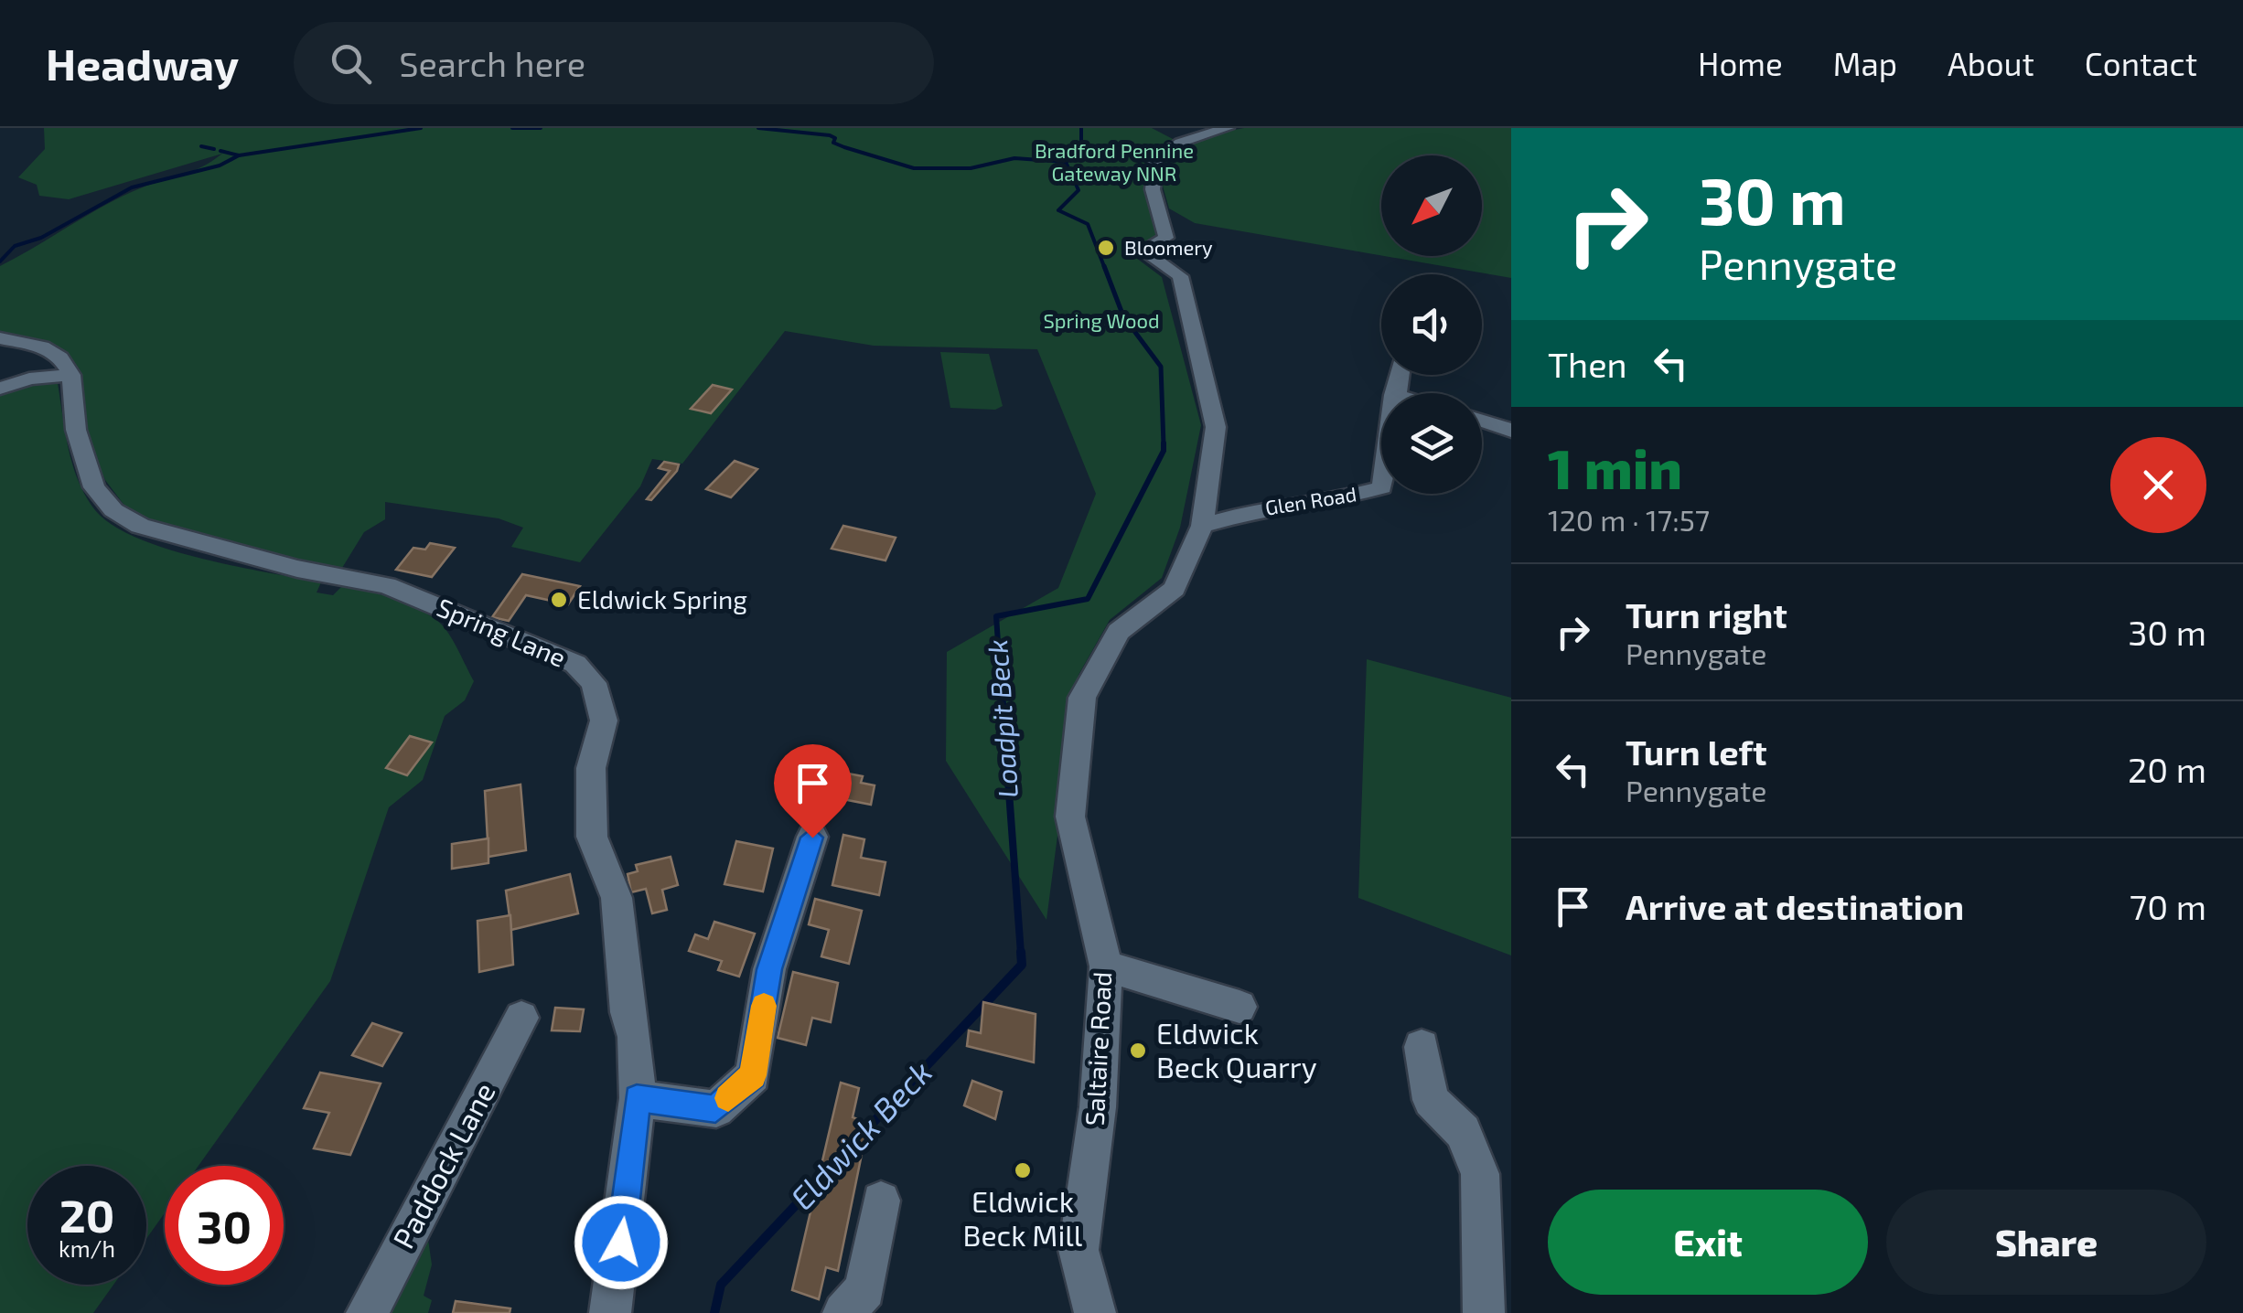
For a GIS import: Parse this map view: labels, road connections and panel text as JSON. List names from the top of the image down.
{
  "streets": {
    "street": [
      "Glen Road",
      "Spring Lane",
      "Saltaire Road",
      "Paddock Lane"
    ]
  },
  "crossings": [
    ["Glen Road", "Saltaire Road"]
  ],
  "water": ["Loadpit Beck", "Eldwick Beck"],
  "parks": ["Bradford Pennine Gateway NNR", "Spring Wood"],
  "places": [
    "Bloomery",
    "Eldwick Spring",
    "Eldwick Beck Quarry",
    "Eldwick Beck Mill"
  ],
  "north": "bottom left",
  "page": {
    "header": "Headway",
    "search": "Search here",
    "nav": [
      "Home",
      "Map",
      "About",
      "Contact"
    ],
    "turn": ["30 m", "Pennygate"],
    "then": "Then",
    "heading": ["1 min", "120 m · 17:57"],
    "list": [
      {
        "name": "Turn right",
        "note": "Pennygate",
        "value": "30 m"
      },
      {
        "name": "Turn left",
        "note": "Pennygate",
        "value": "20 m"
      },
      {
        "name": "Arrive at destination",
        "value": "70 m"
      }
    ],
    "speed": "20 km/h",
    "limit": "30",
    "buttons": ["Exit", "Share"]
  }
}
